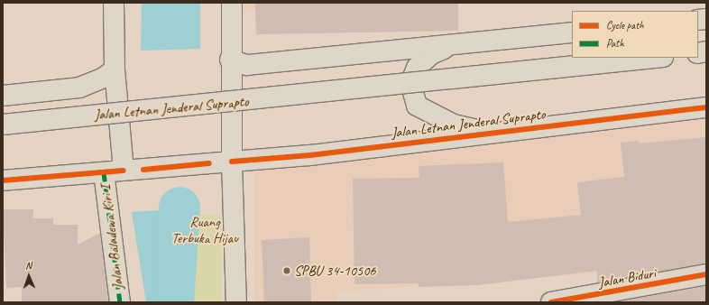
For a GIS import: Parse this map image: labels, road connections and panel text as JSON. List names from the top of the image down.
{
  "streets": {
    "main road": ["Jalan Letnan Jenderal Suprapto", "Jalan Baladewa Kiri I", "Jalan Biduri"]
  },
  "crossings": [
    ["Jalan Letnan Jenderal Suprapto", "Jalan Baladewa Kiri I"]
  ],
  "parks": ["Ruang Terbuka Hijau"],
  "places": ["SPBU 34-10506"],
  "legend": ["Cycle path", "Path"],
  "north": "top"
}
